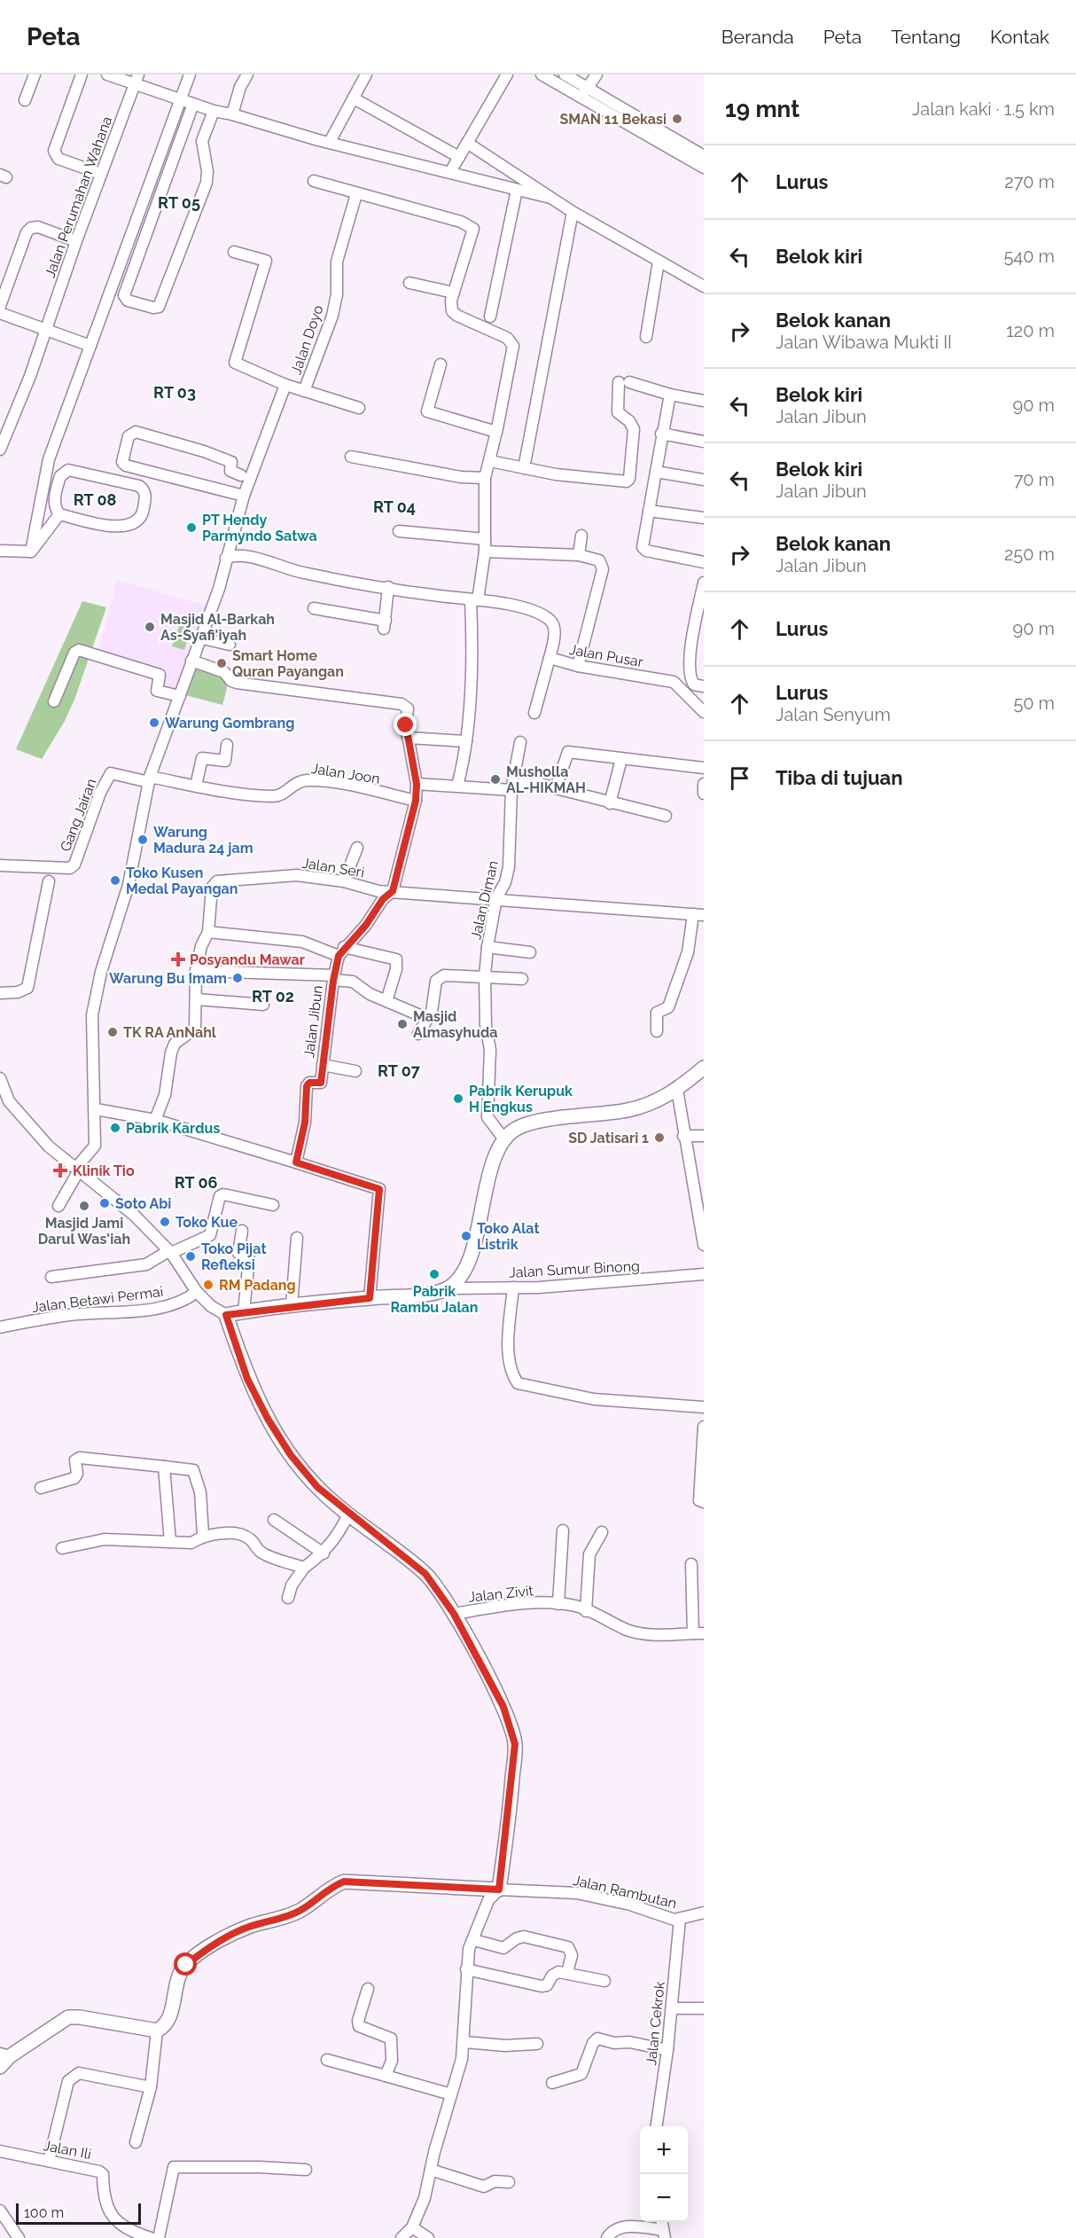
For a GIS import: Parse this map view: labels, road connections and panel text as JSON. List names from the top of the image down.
{
  "streets": {
    "street": [
      "Jalan Perumahan Wahana",
      "Jalan Doyo",
      "Jalan Pusar",
      "Jalan Joon",
      "Gang Jairan",
      "Jalan Seri",
      "Jalan Diman",
      "Jalan Jibun",
      "Jalan Sumur Binong",
      "Jalan Betawi Permai",
      "Jalan Zivit",
      "Jalan Rambutan",
      "Jalan Cekrok",
      "Jalan Ili"
    ]
  },
  "crossings": [
    ["Jalan Doyo", "Jalan Joon"],
    ["Jalan Doyo", "Gang Jairan"],
    ["Jalan Joon", "Gang Jairan"],
    ["Jalan Seri", "Jalan Diman"],
    ["Jalan Seri", "Jalan Jibun"],
    ["Jalan Rambutan", "Jalan Cekrok"]
  ],
  "districts": [
    "RT 05",
    "RT 03",
    "RT 08",
    "RT 04",
    "RT 02",
    "RT 07",
    "RT 06"
  ],
  "places": {
    "other": [
      "SMAN 11 Bekasi",
      "PT Hendy Parmyndo Satwa",
      "Masjid Al-Barkah As-Syafi'iyah",
      "Smart Home Quran Payangan",
      "Warung Gombrang",
      "Musholla AL-HIKMAH",
      "Warung Madura 24 jam",
      "Toko Kusen Medal Payangan",
      "Warung Bu Imam",
      "Masjid Almasyhuda",
      "TK RA AnNahl",
      "Pabrik Kerupuk H Engkus",
      "Pabrik Kardus",
      "SD Jatisari 1",
      "Soto Abi",
      "Masjid Jami Darul Was'iah",
      "Toko Kue",
      "Toko Alat Listrik",
      "Toko Pijat Refleksi",
      "Pabrik Rambu Jalan",
      "RM Padang"
    ],
    "health": ["Posyandu Mawar", "Klinik Tio"]
  },
  "scale_bar": "100 m",
  "page": {
    "header": "Peta",
    "nav": [
      "Beranda",
      "Peta",
      "Tentang",
      "Kontak"
    ],
    "heading": ["19 mnt", "Jalan kaki · 1.5 km"],
    "list": [
      ["Lurus", "270 m"],
      ["Belok kiri", "540 m"],
      ["Belok kanan", "Jalan Wibawa Mukti II", "120 m"],
      ["Belok kiri", "Jalan Jibun", "90 m"],
      ["Belok kiri", "Jalan Jibun", "70 m"],
      ["Belok kanan", "Jalan Jibun", "250 m"],
      ["Lurus", "90 m"],
      ["Lurus", "Jalan Senyum", "50 m"],
      "Tiba di tujuan"
    ],
    "map_buttons": ["+", "−"],
    "scale": "100 m"
  }
}
